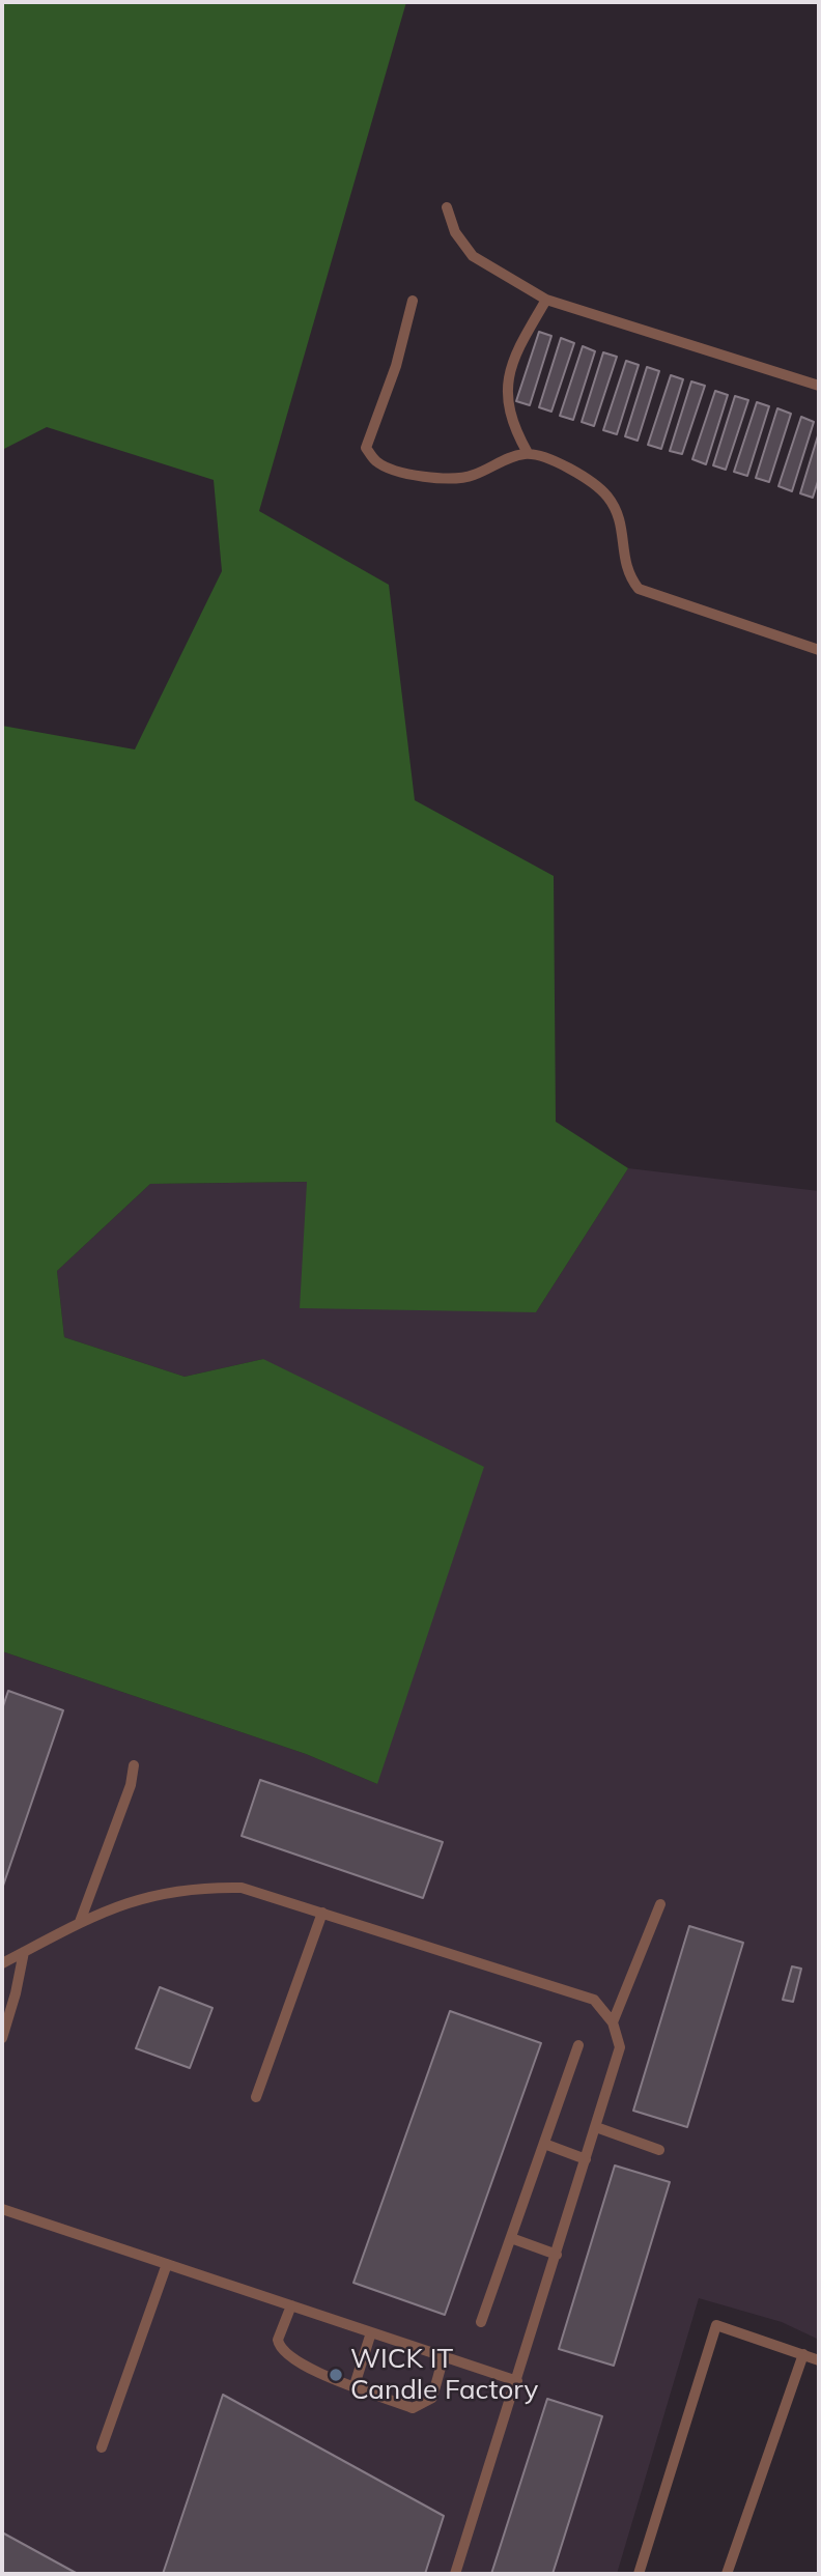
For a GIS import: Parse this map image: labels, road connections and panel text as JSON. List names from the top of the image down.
{
  "places": ["WICK IT Candle Factory"]
}
